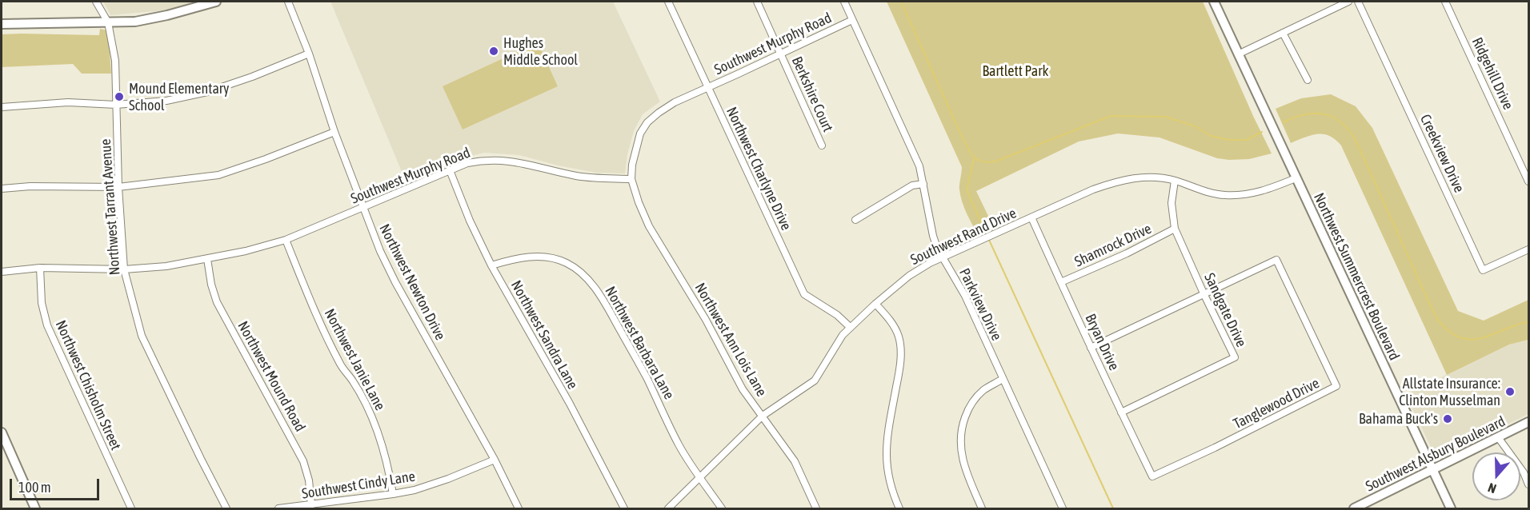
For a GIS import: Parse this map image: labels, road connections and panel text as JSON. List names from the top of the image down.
{
  "streets": {
    "street": [
      "Southwest Murphy Road",
      "Ridgehill Drive",
      "Berkshire Court",
      "Creekview Drive",
      "Northwest Charlyne Drive",
      "Northwest Tarrant Avenue",
      "Southwest Rand Drive",
      "Shamrock Drive",
      "Northwest Summercrest Boulevard",
      "Northwest Newton Drive",
      "Parkview Drive",
      "Sandgate Drive",
      "Northwest Sandra Lane",
      "Northwest Ann Lois Lane",
      "Bryan Drive",
      "Northwest Barbara Lane",
      "Northwest Janie Lane",
      "Northwest Mound Road",
      "Northwest Chisholm Street",
      "Tanglewood Drive",
      "Southwest Alsbury Boulevard",
      "Southwest Cindy Lane"
    ]
  },
  "crossings": [
    ["Southwest Murphy Road", "Berkshire Court"],
    ["Southwest Murphy Road", "Northwest Charlyne Drive"],
    ["Southwest Murphy Road", "Northwest Tarrant Avenue"],
    ["Southwest Murphy Road", "Northwest Newton Drive"],
    ["Southwest Murphy Road", "Parkview Drive"],
    ["Southwest Murphy Road", "Northwest Sandra Lane"],
    ["Southwest Murphy Road", "Northwest Ann Lois Lane"],
    ["Southwest Murphy Road", "Northwest Janie Lane"],
    ["Southwest Murphy Road", "Northwest Mound Road"],
    ["Southwest Murphy Road", "Northwest Chisholm Street"],
    ["Northwest Charlyne Drive", "Southwest Rand Drive"],
    ["Southwest Rand Drive", "Northwest Summercrest Boulevard"],
    ["Southwest Rand Drive", "Parkview Drive"],
    ["Southwest Rand Drive", "Sandgate Drive"],
    ["Southwest Rand Drive", "Northwest Ann Lois Lane"],
    ["Southwest Rand Drive", "Bryan Drive"],
    ["Southwest Rand Drive", "Northwest Barbara Lane"],
    ["Shamrock Drive", "Sandgate Drive"],
    ["Shamrock Drive", "Bryan Drive"],
    ["Northwest Summercrest Boulevard", "Southwest Alsbury Boulevard"],
    ["Northwest Newton Drive", "Southwest Cindy Lane"],
    ["Sandgate Drive", "Bryan Drive"],
    ["Sandgate Drive", "Tanglewood Drive"],
    ["Northwest Sandra Lane", "Northwest Barbara Lane"],
    ["Bryan Drive", "Tanglewood Drive"],
    ["Northwest Janie Lane", "Southwest Cindy Lane"],
    ["Northwest Mound Road", "Southwest Cindy Lane"]
  ],
  "parks": ["Bartlett Park"],
  "places": [
    "Hughes Middle School",
    "Mound Elementary School",
    "Allstate Insurance: Clinton Musselman",
    "Bahama Buck's"
  ],
  "scale_bar": "100 m",
  "north": "bottom"
}
